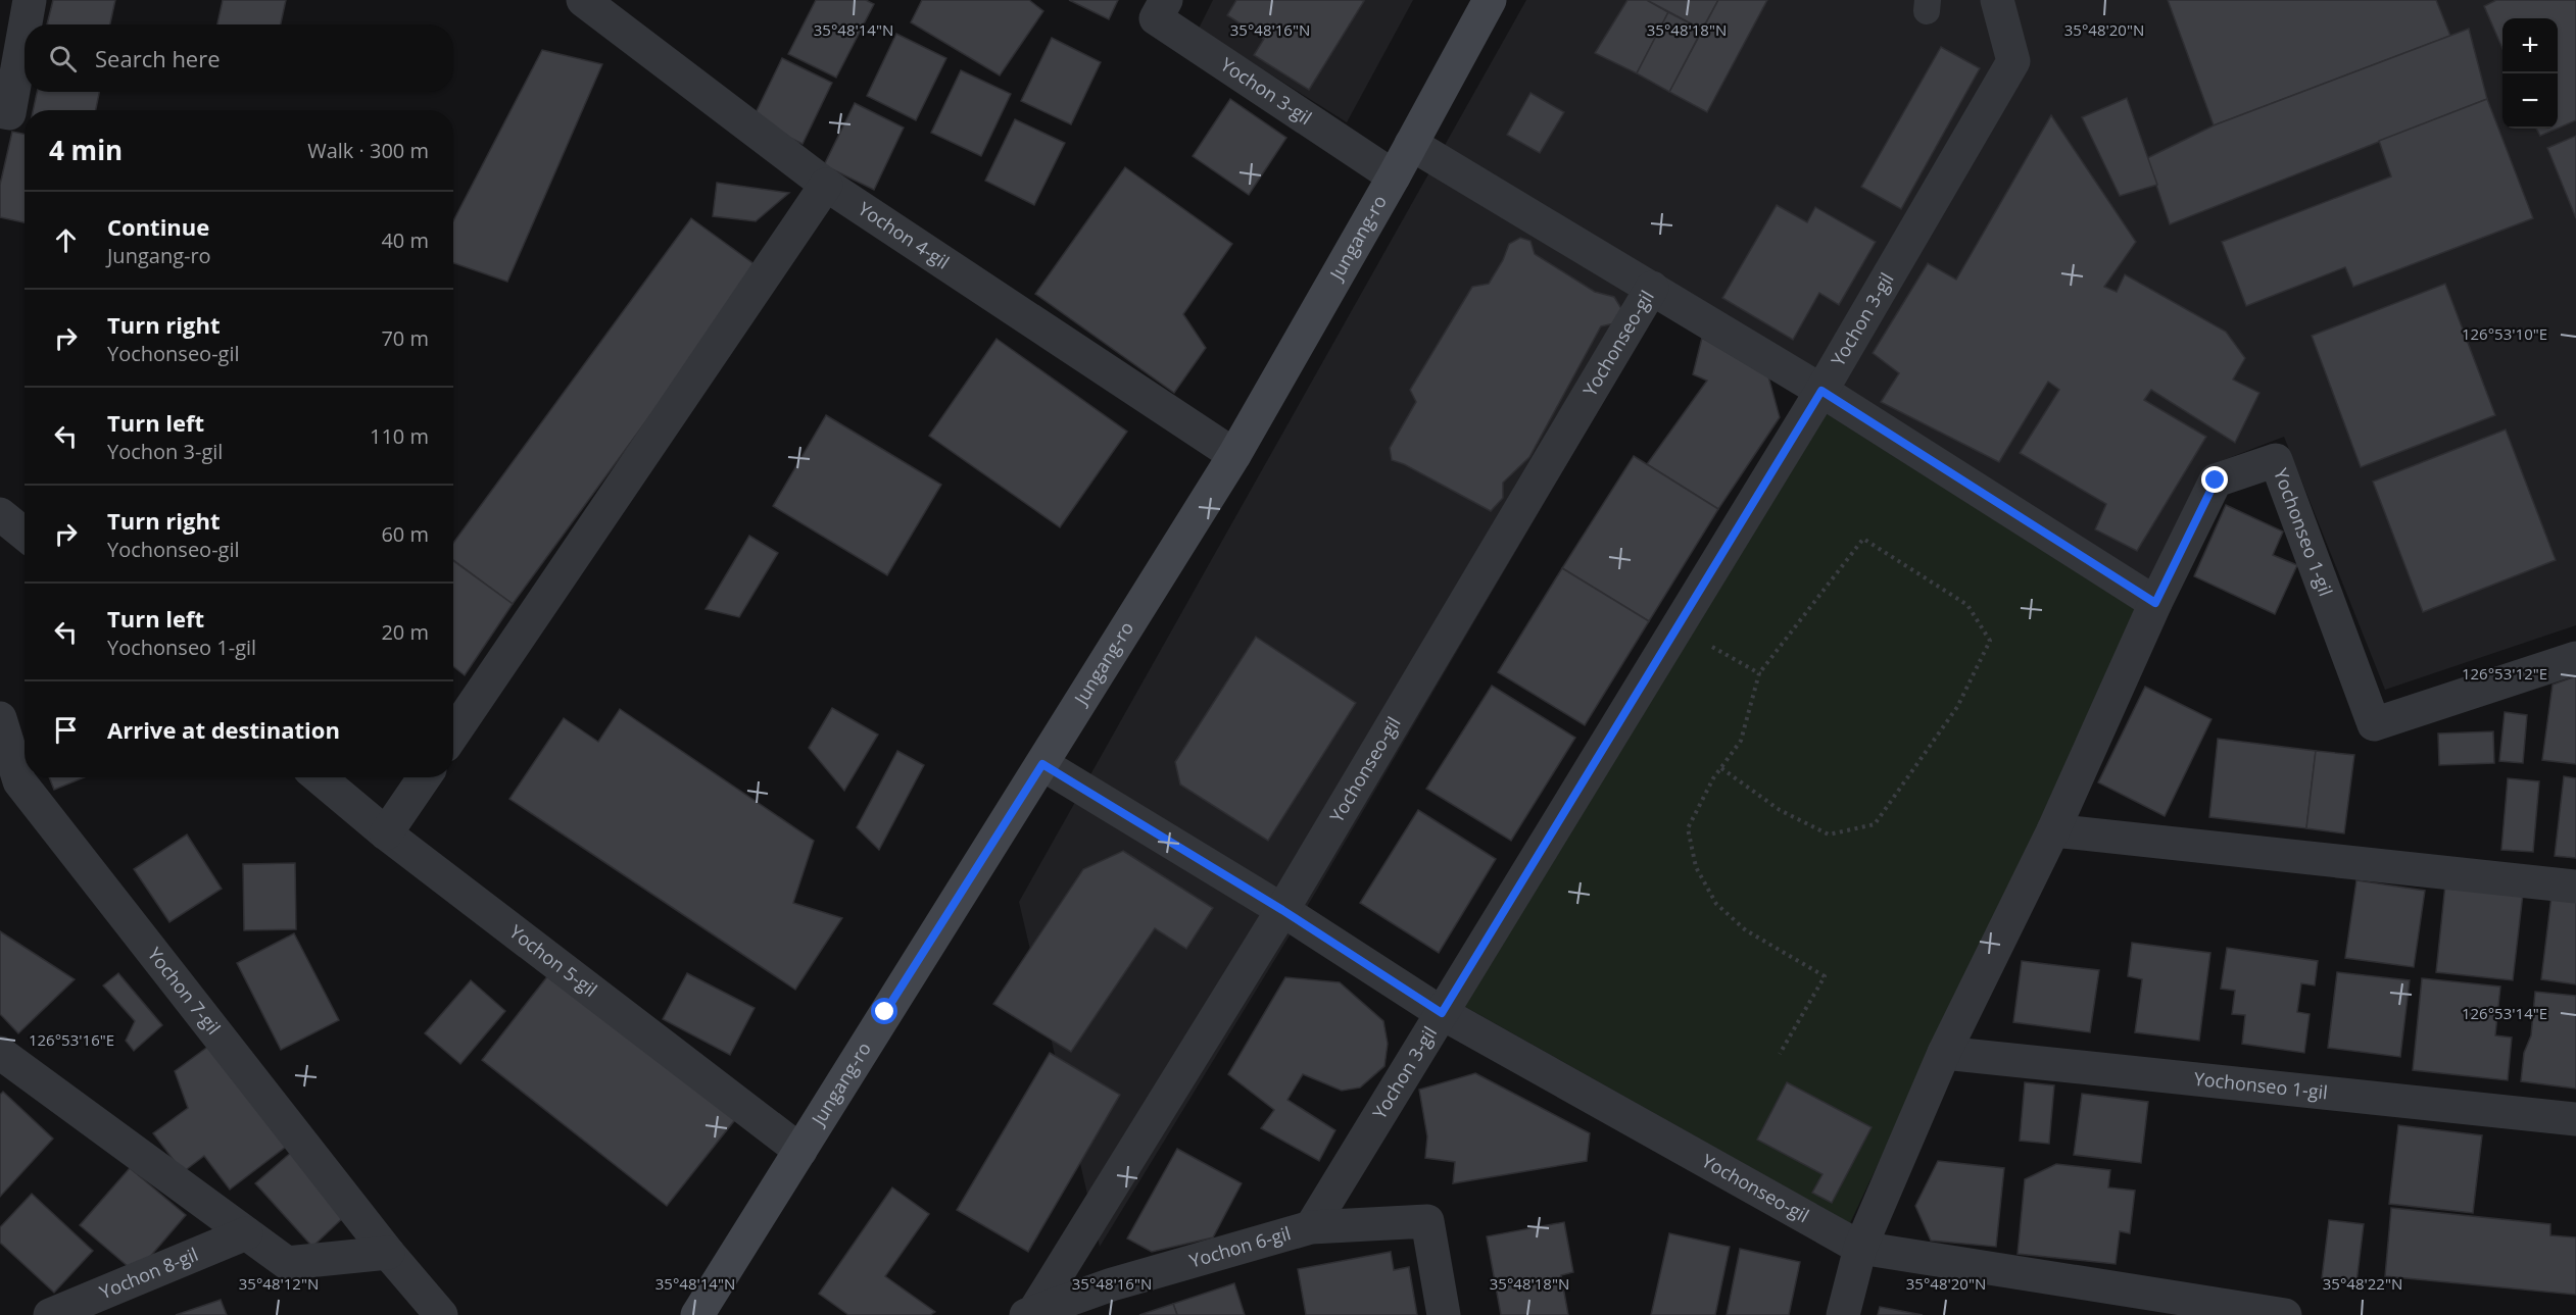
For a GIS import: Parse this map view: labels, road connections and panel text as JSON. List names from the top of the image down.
{
  "streets": {
    "street": [
      "Yochon 3-gil",
      "Yochon 4-gil",
      "Jungang-ro",
      "Yochonseo-gil",
      "Yochonseo 1-gil",
      "Yochon 5-gil",
      "Yochon 7-gil",
      "Yochon 6-gil",
      "Yochon 8-gil"
    ]
  },
  "crossings": [
    ["Yochon 3-gil", "Jungang-ro"],
    ["Yochon 3-gil", "Yochonseo-gil"],
    ["Yochon 3-gil", "Yochon 6-gil"],
    ["Yochon 4-gil", "Jungang-ro"],
    ["Jungang-ro", "Yochonseo-gil"],
    ["Jungang-ro", "Yochon 5-gil"],
    ["Yochonseo-gil", "Yochonseo 1-gil"],
    ["Yochonseo-gil", "Yochon 6-gil"]
  ],
  "page": {
    "map_buttons": ["+", "−"],
    "search": "Search here",
    "heading": ["4 min", "Walk · 300 m"],
    "list": [
      ["Continue", "Jungang-ro", "40 m"],
      ["Turn right", "Yochonseo-gil", "70 m"],
      ["Turn left", "Yochon 3-gil", "110 m"],
      ["Turn right", "Yochonseo-gil", "60 m"],
      ["Turn left", "Yochonseo 1-gil", "20 m"],
      "Arrive at destination"
    ]
  },
  "coordinates": [
    "35°48'14\"N",
    "35°48'16\"N",
    "35°48'18\"N",
    "35°48'20\"N",
    "126°53'10\"E",
    "126°53'12\"E",
    "126°53'14\"E",
    "126°53'16\"E",
    "35°48'12\"N",
    "35°48'22\"N"
  ]
}
